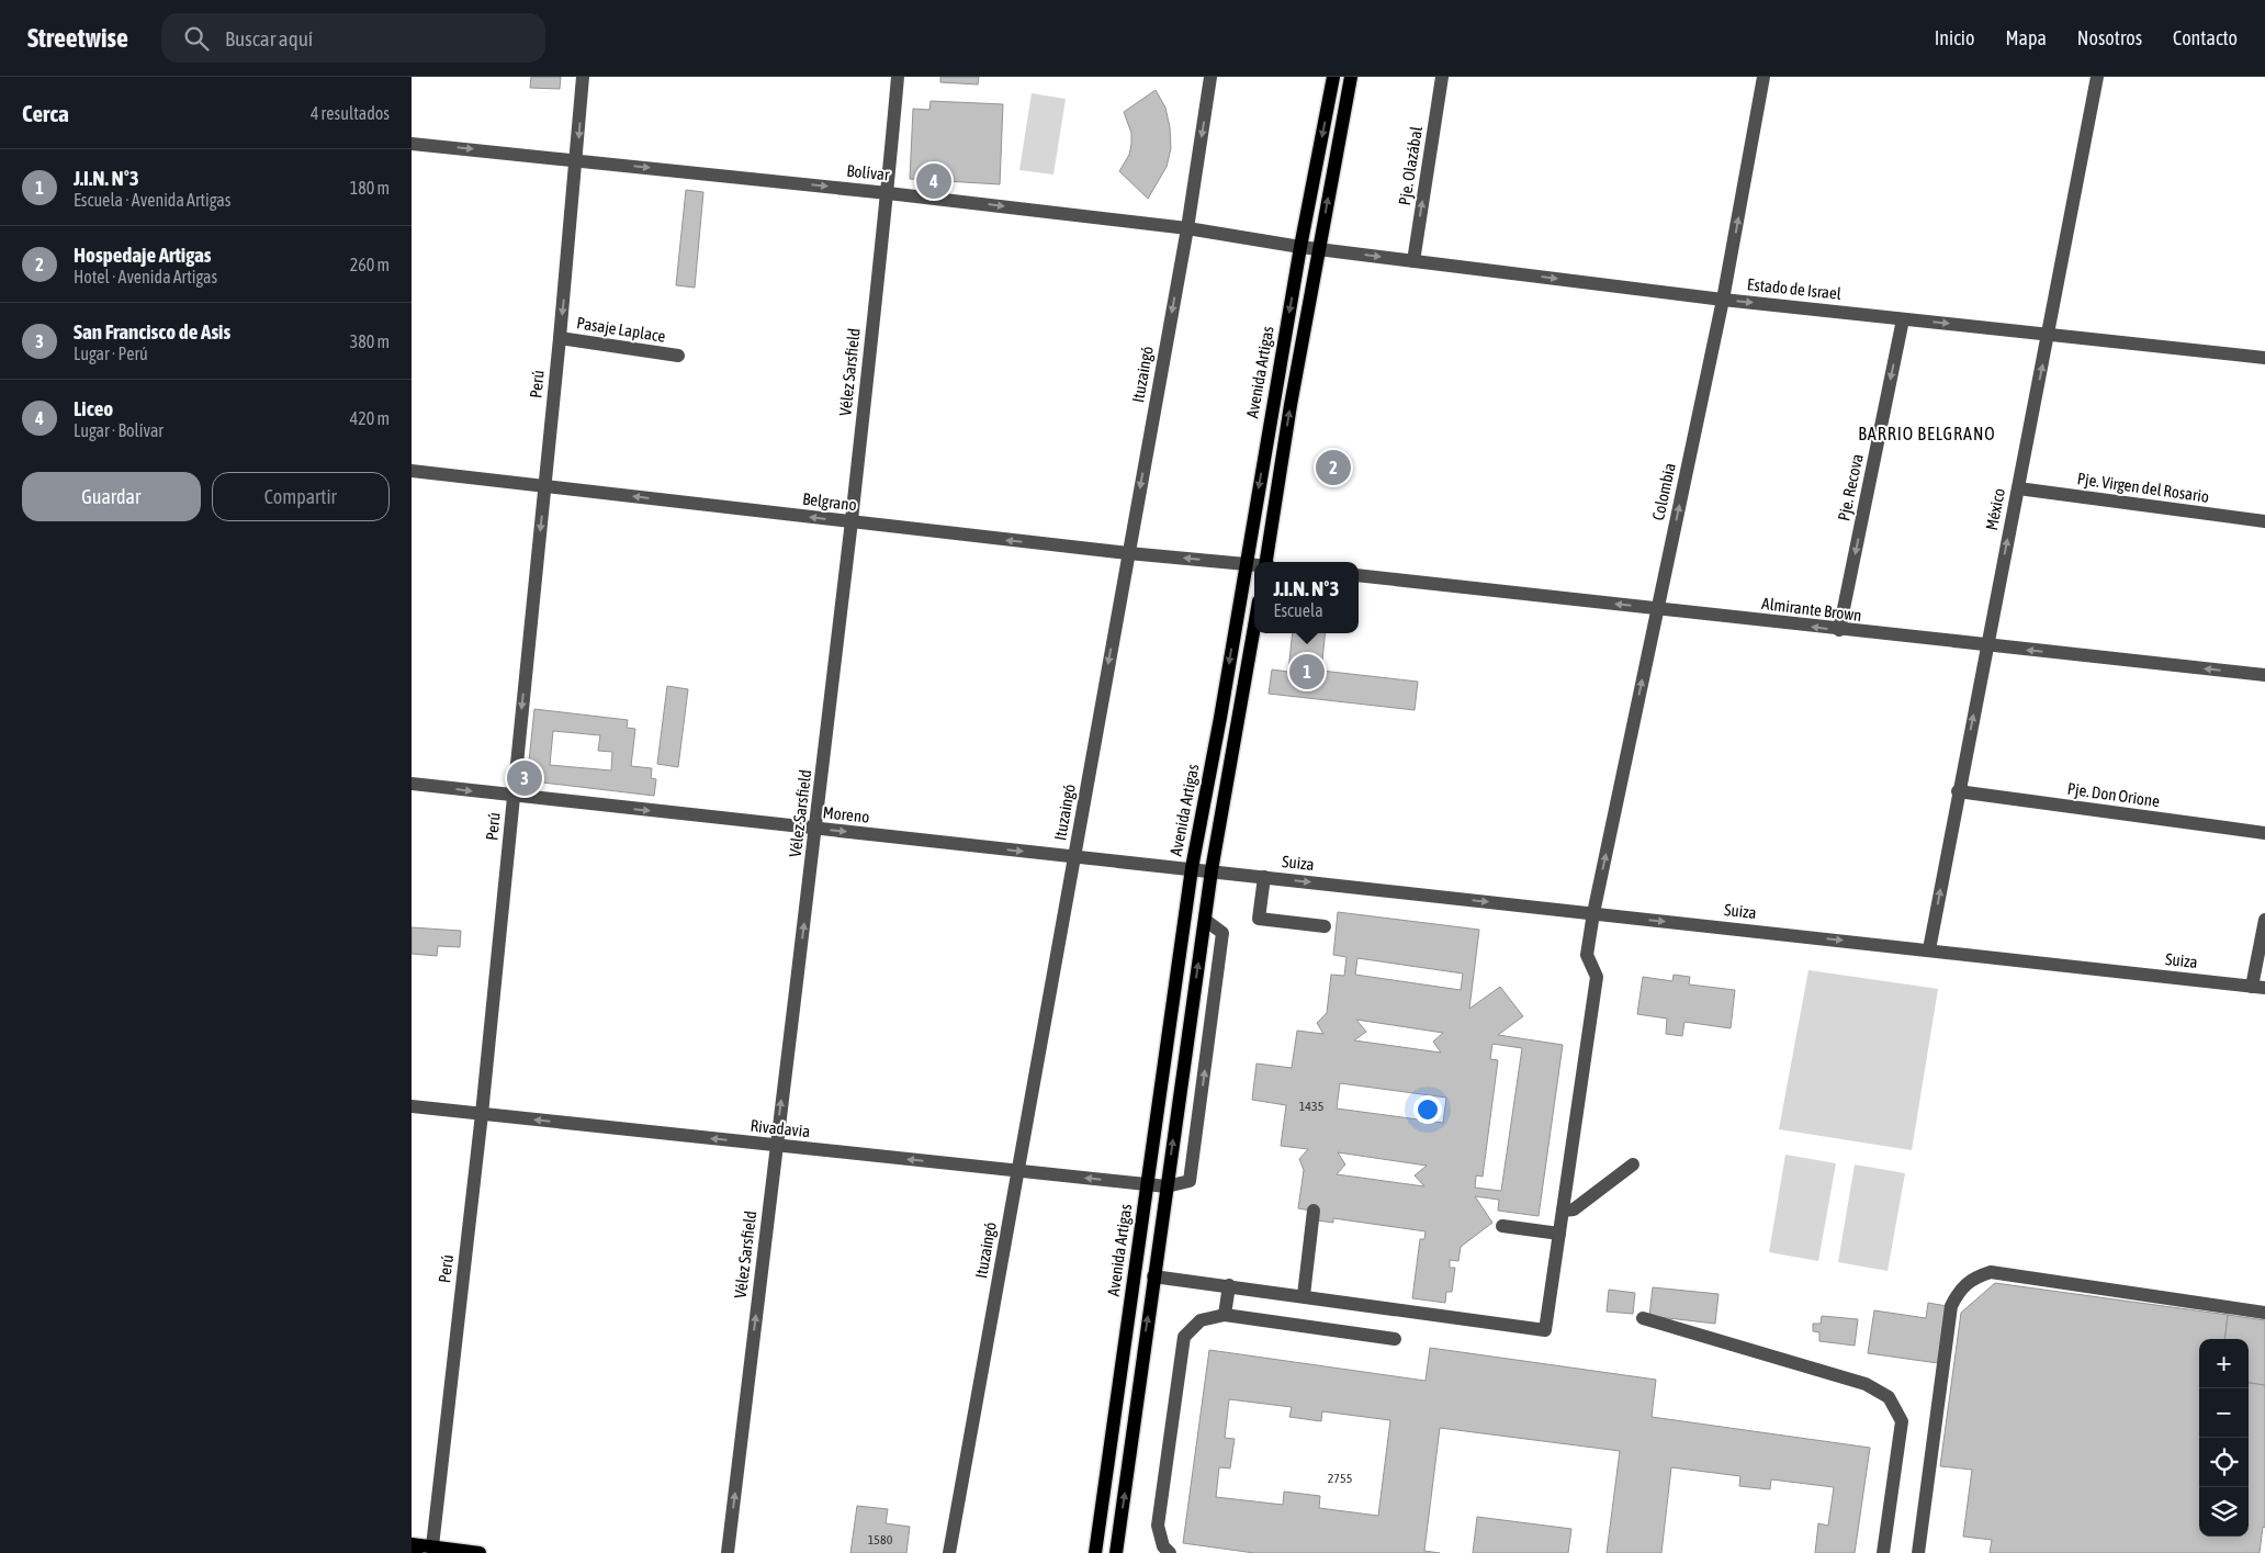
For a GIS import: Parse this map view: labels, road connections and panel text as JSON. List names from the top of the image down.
{
  "streets": {
    "main road": ["Avenida Artigas"],
    "street": [
      "Pje. Olazábal",
      "Bolívar",
      "Estado de Israel",
      "Pasaje Laplace",
      "Vélez Sarsfield",
      "Ituzaingó",
      "Perú",
      "Pje. Recova",
      "Pje. Virgen del Rosario",
      "Colombia",
      "Belgrano",
      "México",
      "Almirante Brown",
      "Pje. Don Orione",
      "Moreno",
      "Suiza",
      "Rivadavia"
    ]
  },
  "crossings": [
    ["Pje. Olazábal", "Estado de Israel"],
    ["Bolívar", "Estado de Israel"],
    ["Bolívar", "Vélez Sarsfield"],
    ["Bolívar", "Avenida Artigas"],
    ["Bolívar", "Ituzaingó"],
    ["Bolívar", "Perú"],
    ["Estado de Israel", "Pje. Recova"],
    ["Estado de Israel", "Colombia"],
    ["Estado de Israel", "México"],
    ["Pasaje Laplace", "Perú"],
    ["Vélez Sarsfield", "Belgrano"],
    ["Vélez Sarsfield", "Moreno"],
    ["Vélez Sarsfield", "Rivadavia"],
    ["Avenida Artigas", "Belgrano"],
    ["Avenida Artigas", "Moreno"],
    ["Avenida Artigas", "Rivadavia"],
    ["Ituzaingó", "Belgrano"],
    ["Ituzaingó", "Moreno"],
    ["Ituzaingó", "Rivadavia"],
    ["Perú", "Belgrano"],
    ["Perú", "Moreno"],
    ["Perú", "Rivadavia"],
    ["Pje. Recova", "Almirante Brown"],
    ["Pje. Virgen del Rosario", "México"],
    ["Colombia", "Almirante Brown"],
    ["Colombia", "Suiza"],
    ["México", "Almirante Brown"],
    ["México", "Pje. Don Orione"],
    ["México", "Suiza"],
    ["Moreno", "Suiza"]
  ],
  "one_way": [
    "Pje. Olazábal",
    "Bolívar",
    "Estado de Israel",
    "Vélez Sarsfield",
    "Ituzaingó",
    "Perú",
    "Pje. Recova",
    "Colombia",
    "Belgrano",
    "México",
    "Almirante Brown",
    "Moreno",
    "Suiza",
    "Rivadavia"
  ],
  "districts": ["BARRIO BELGRANO"],
  "house_numbers": ["1435", "2755", "1580"],
  "page": {
    "header": "Streetwise",
    "search": "Buscar aquí",
    "nav": [
      "Inicio",
      "Mapa",
      "Nosotros",
      "Contacto"
    ],
    "heading": ["Cerca", "4 resultados"],
    "list": [
      {
        "mark": "1",
        "name": "J.I.N. Nº3",
        "note": "Escuela · Avenida Artigas",
        "value": "180 m"
      },
      {
        "mark": "2",
        "name": "Hospedaje Artigas",
        "note": "Hotel · Avenida Artigas",
        "value": "260 m"
      },
      {
        "mark": "3",
        "name": "San Francisco de Asis",
        "note": "Lugar · Perú",
        "value": "380 m"
      },
      {
        "mark": "4",
        "name": "Liceo",
        "note": "Lugar · Bolívar",
        "value": "420 m"
      }
    ],
    "pins": [
      "4",
      "2",
      "1",
      "3"
    ],
    "buttons": ["Guardar", "Compartir"],
    "popup": ["J.I.N. Nº3", "Escuela"],
    "map_buttons": ["+", "−"]
  }
}
